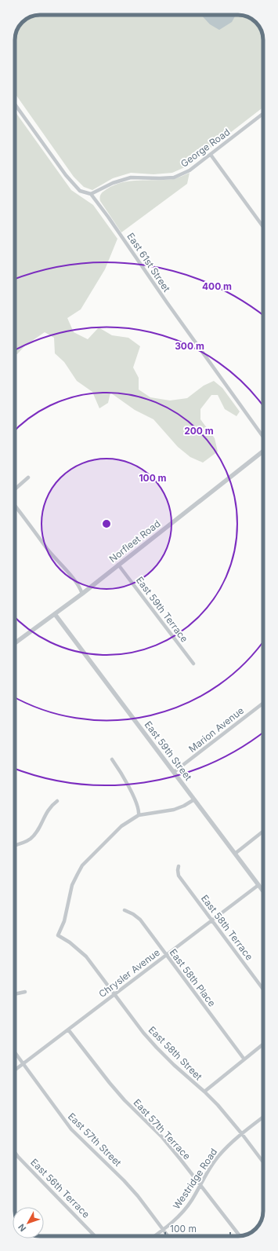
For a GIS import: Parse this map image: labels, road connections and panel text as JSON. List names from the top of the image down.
{
  "streets": {
    "street": [
      "George Road",
      "East 61st Street",
      "Norfleet Road",
      "East 59th Terrace",
      "Marion Avenue",
      "East 59th Street",
      "East 58th Terrace",
      "Chrysler Avenue",
      "East 58th Place",
      "East 58th Street",
      "East 57th Terrace",
      "East 57th Street",
      "Westridge Road",
      "East 56th Terrace"
    ]
  },
  "crossings": [
    ["George Road", "East 61st Street"],
    ["Norfleet Road", "East 59th Terrace"],
    ["Norfleet Road", "East 59th Street"],
    ["Marion Avenue", "East 59th Street"],
    ["East 59th Street", "Chrysler Avenue"],
    ["East 58th Terrace", "Chrysler Avenue"],
    ["Chrysler Avenue", "East 58th Place"],
    ["Chrysler Avenue", "East 58th Street"],
    ["Chrysler Avenue", "East 57th Terrace"],
    ["Chrysler Avenue", "East 57th Street"],
    ["East 58th Street", "Westridge Road"],
    ["East 57th Terrace", "Westridge Road"],
    ["East 57th Street", "Westridge Road"]
  ],
  "scale_bar": "100 m",
  "north": "bottom left",
  "rings": [
    "400 m",
    "300 m",
    "200 m",
    "100 m"
  ]
}
